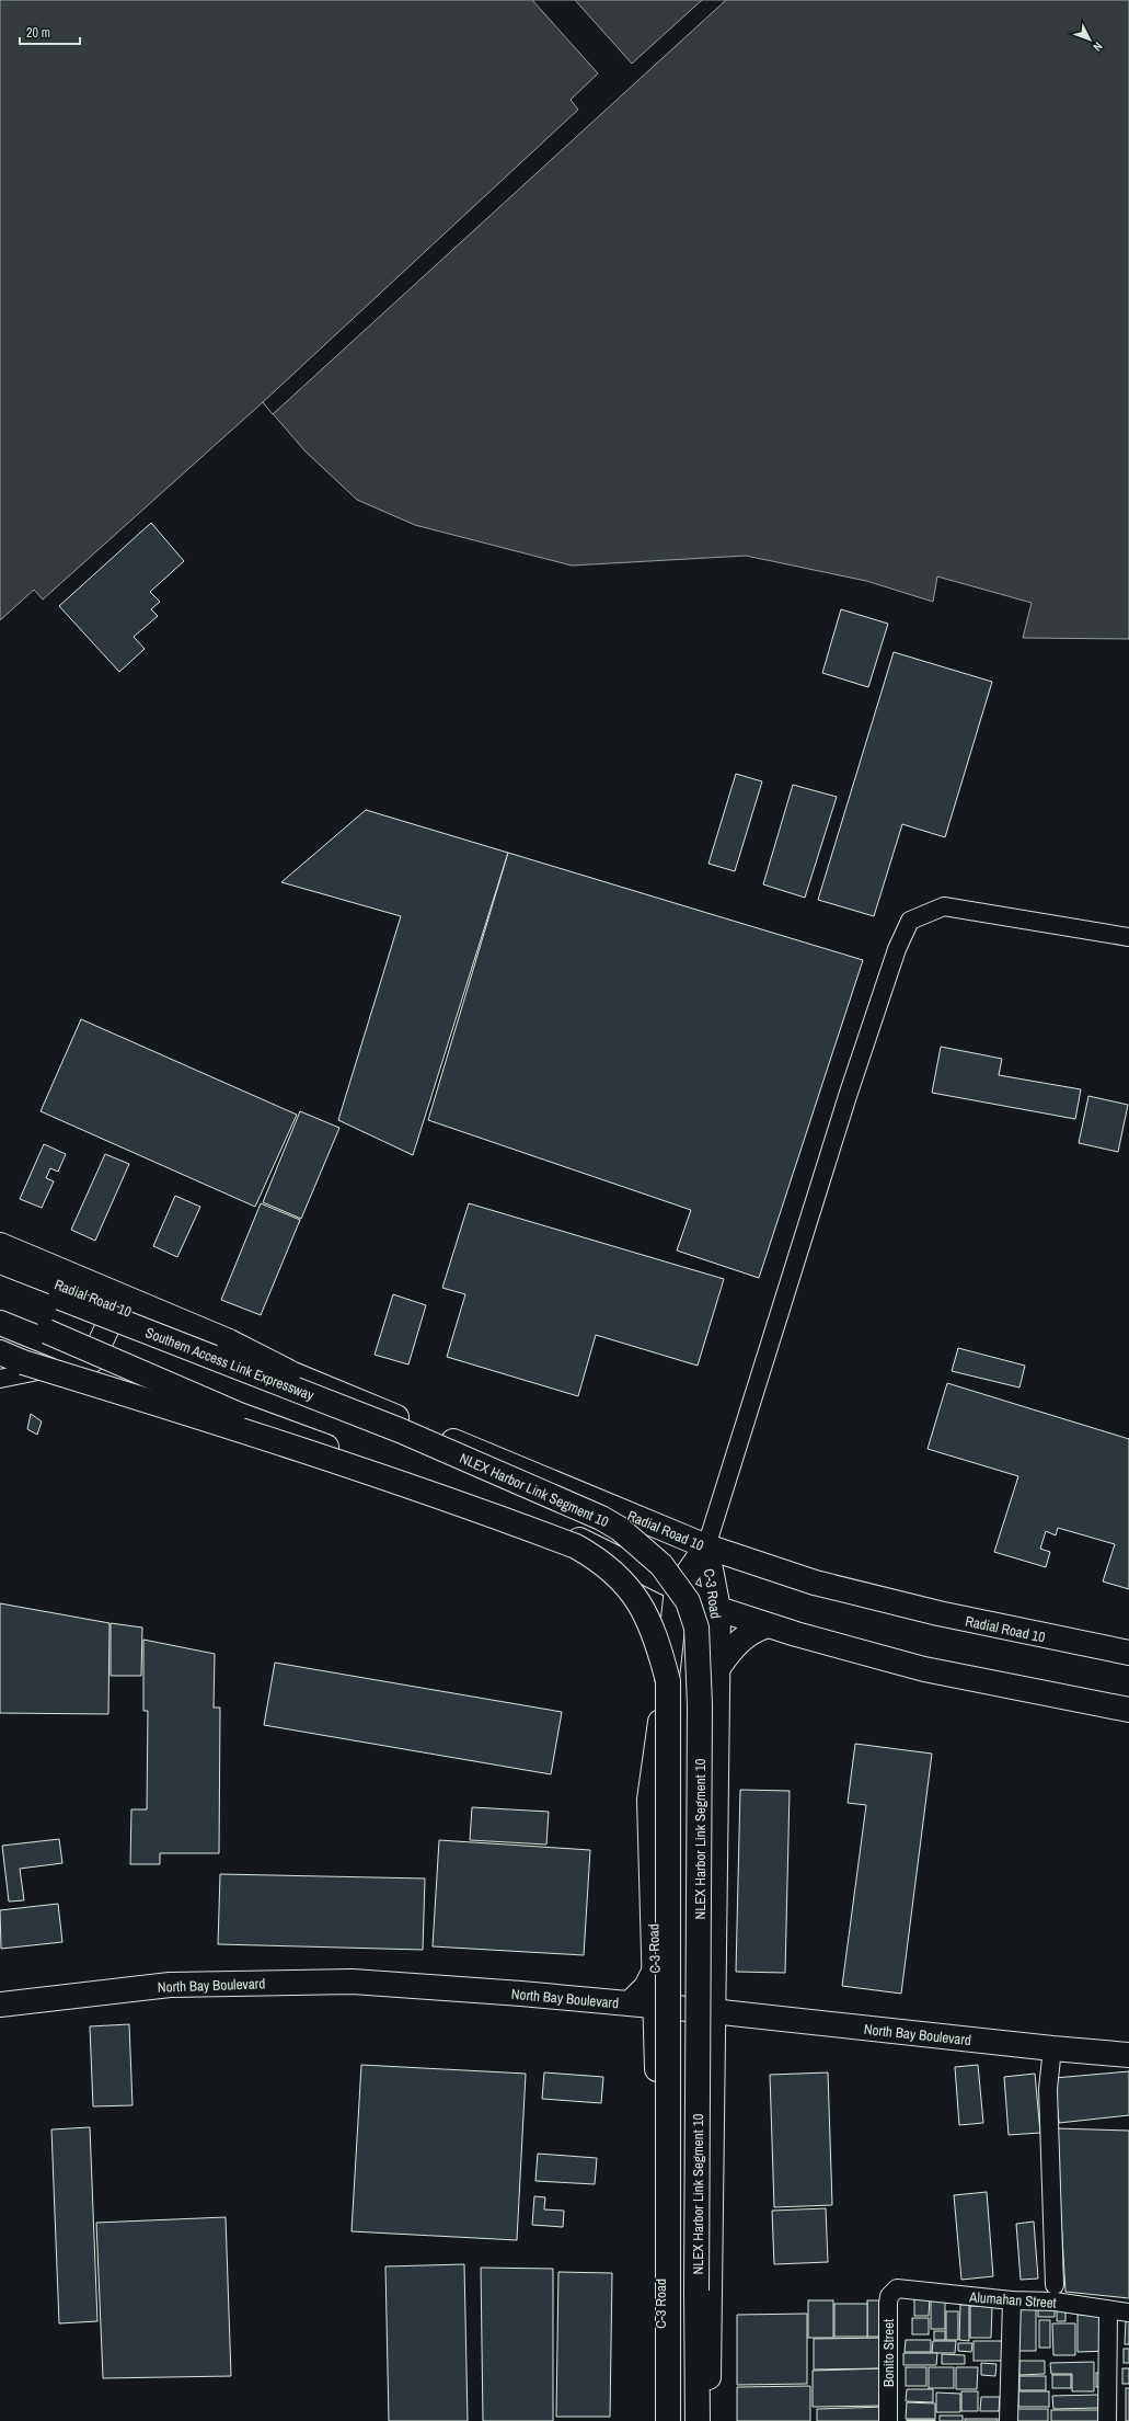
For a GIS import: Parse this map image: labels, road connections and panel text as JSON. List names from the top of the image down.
{
  "streets": {
    "main road": [
      "Radial Road 10",
      "Southern Access Link Expressway",
      "NLEX Harbor Link Segment 10",
      "C-3 Road",
      "North Bay Boulevard"
    ],
    "street": ["Alumahan Street", "Bonito Street"]
  },
  "crossings": [
    ["Radial Road 10", "C-3 Road"],
    ["Southern Access Link Expressway", "NLEX Harbor Link Segment 10"],
    ["C-3 Road", "North Bay Boulevard"],
    ["Alumahan Street", "Bonito Street"]
  ],
  "scale_bar": "20 m",
  "north": "bottom right"
}
